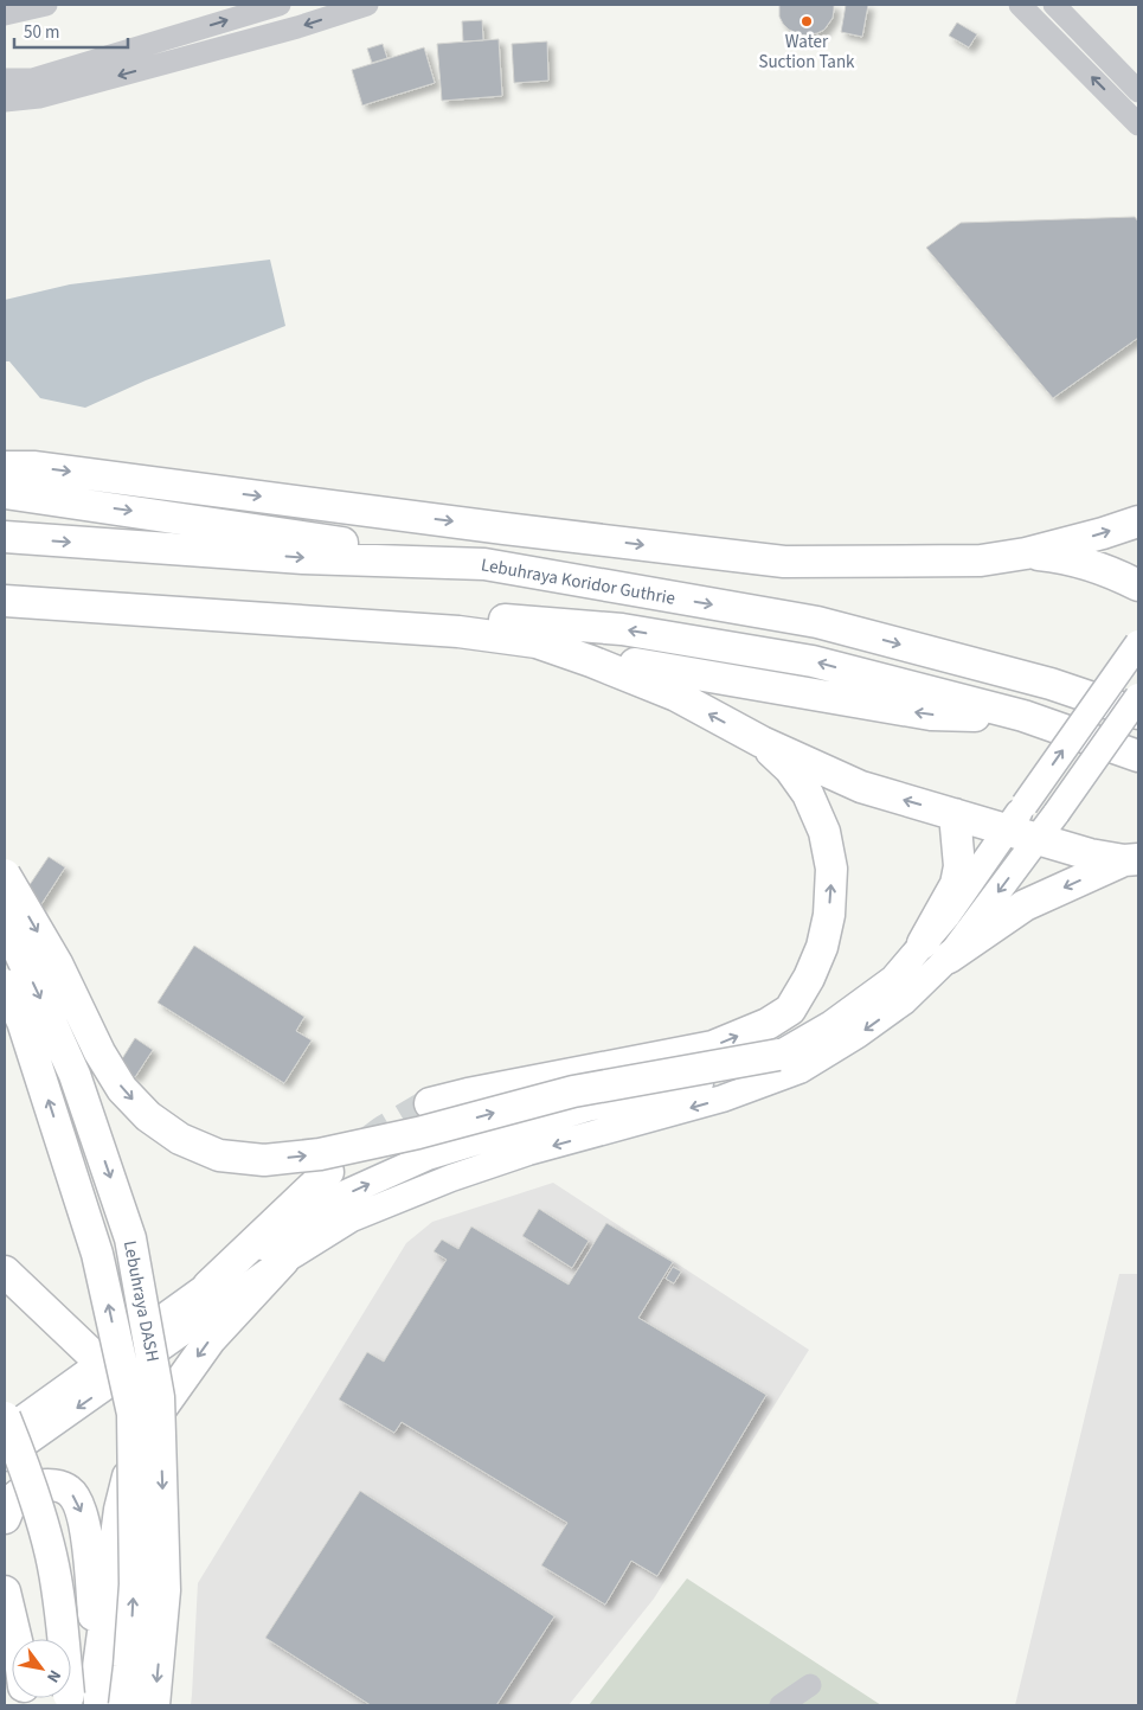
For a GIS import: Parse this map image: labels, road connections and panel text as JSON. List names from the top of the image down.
{
  "streets": {
    "highway": ["Lebuhraya Koridor Guthrie", "Lebuhraya DASH"]
  },
  "places": ["Water Suction Tank"],
  "scale_bar": "50 m",
  "north": "bottom right"
}
